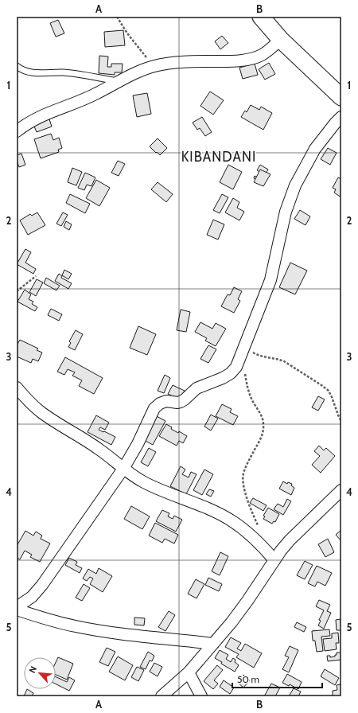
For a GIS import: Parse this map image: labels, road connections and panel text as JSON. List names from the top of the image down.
{
  "districts": ["KIBANDANI"],
  "scale_bar": "50 m",
  "north": "top left",
  "grid": {
    "columns": ["A", "B"],
    "rows": [
      "1",
      "2",
      "3",
      "4",
      "5"
    ]
  }
}
